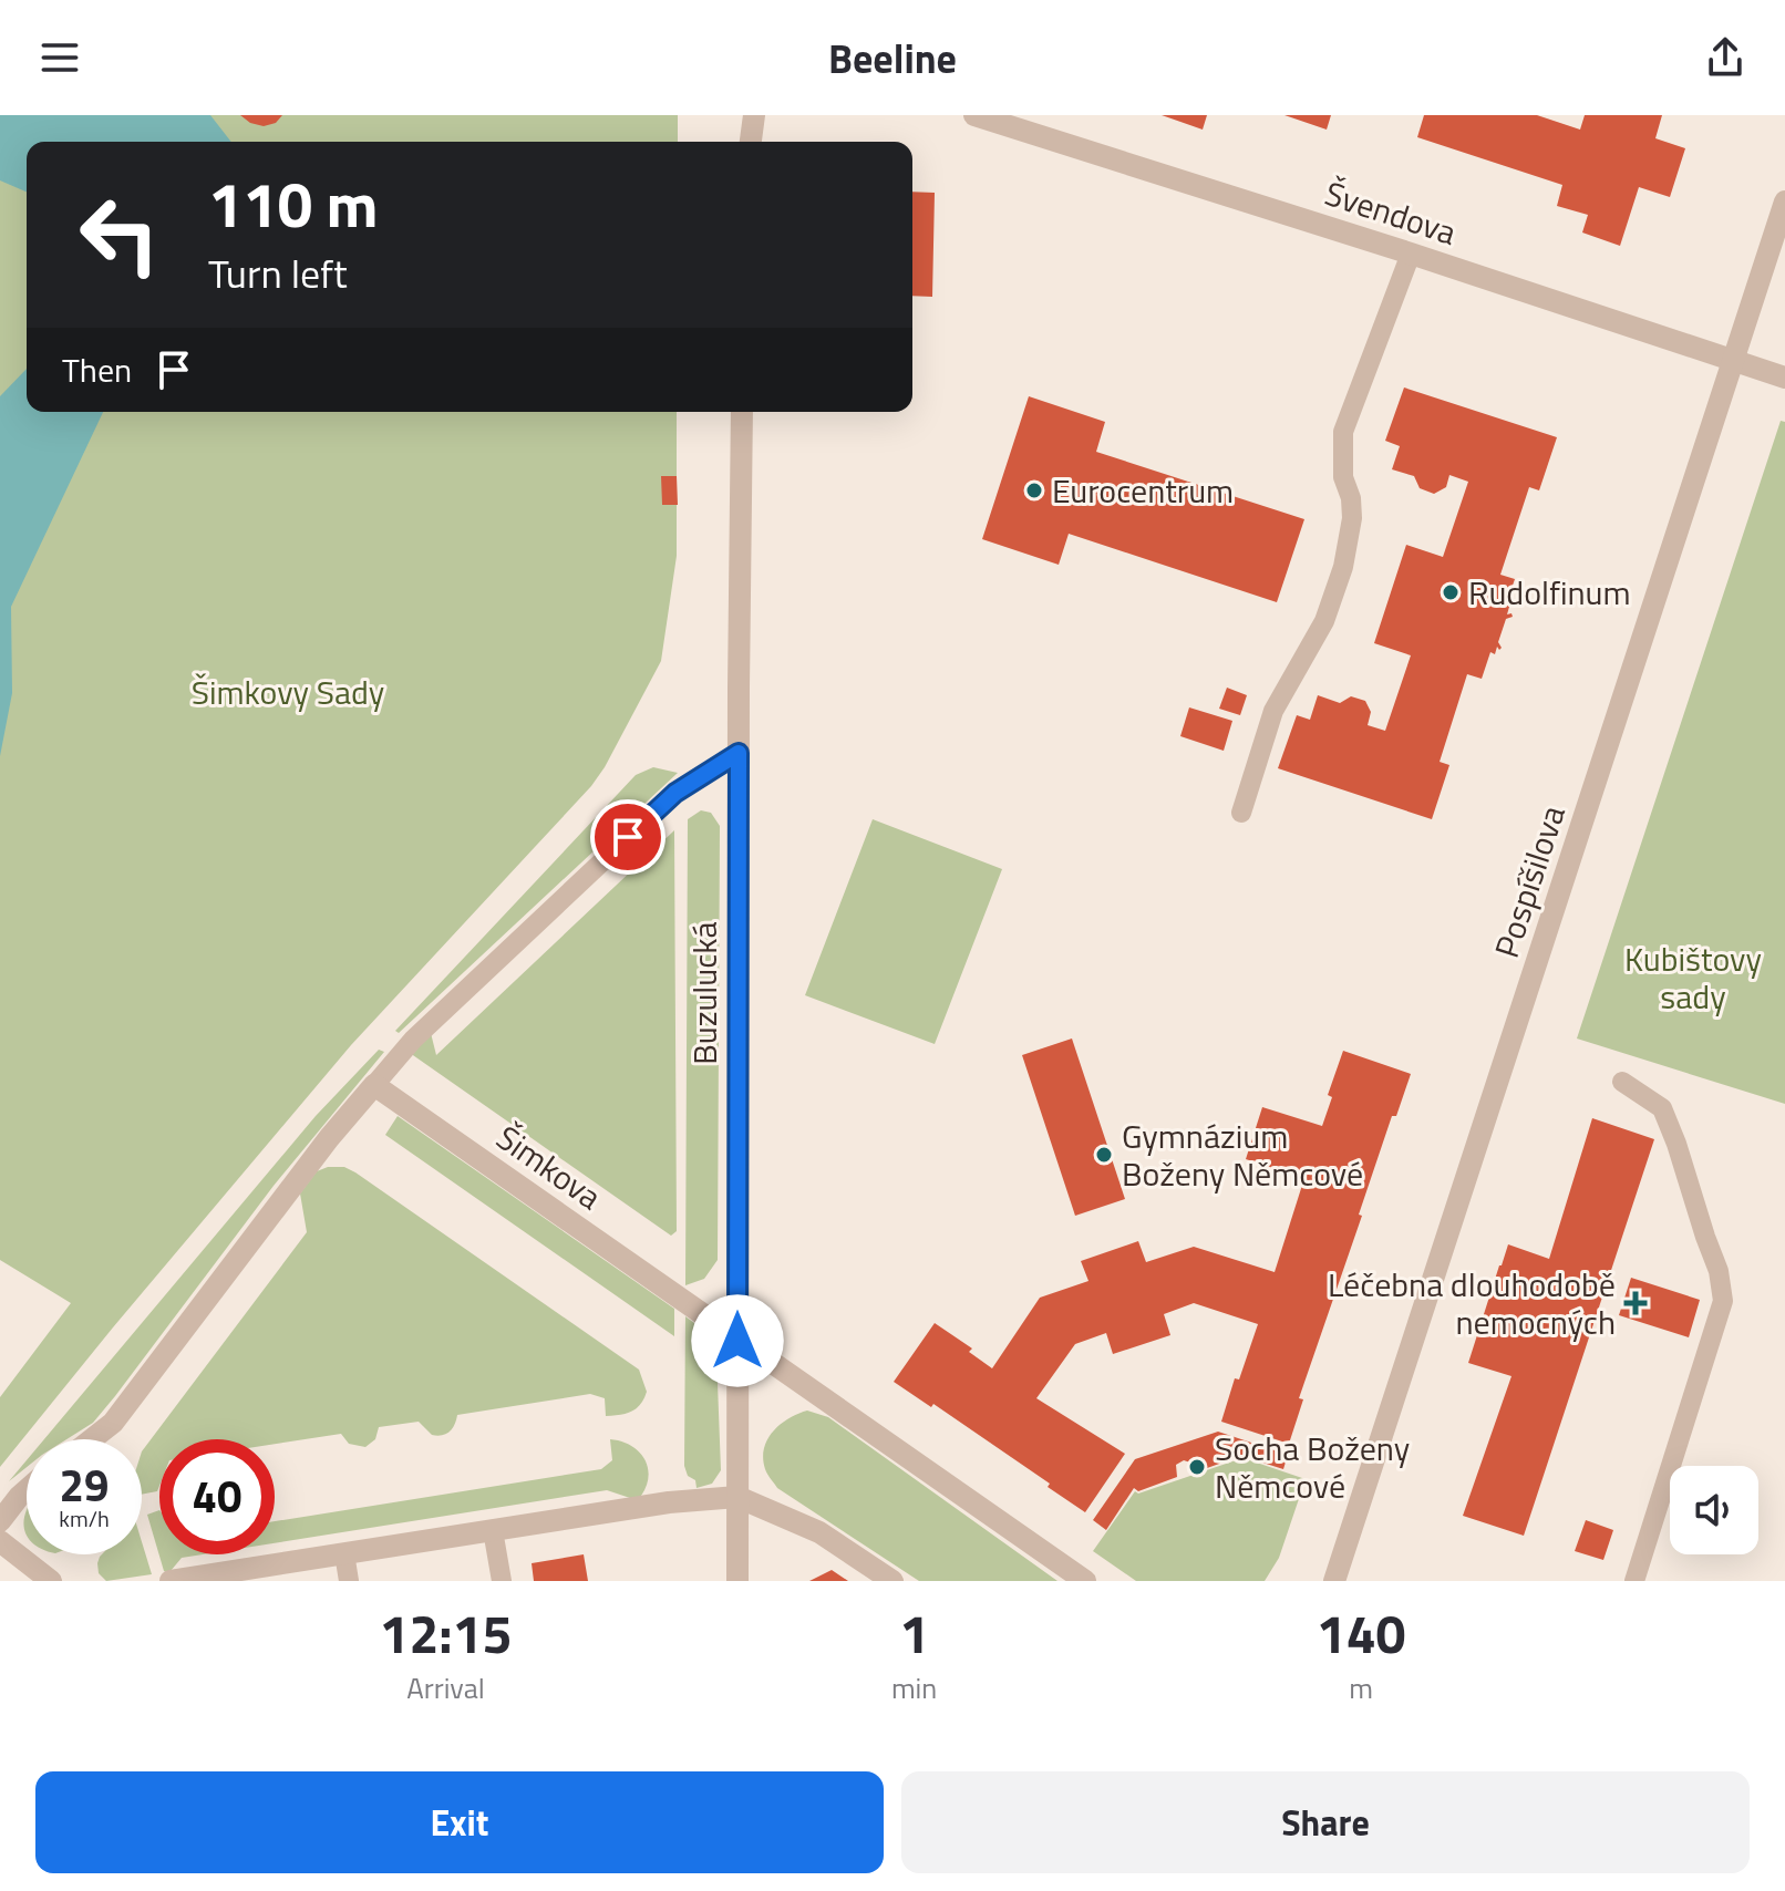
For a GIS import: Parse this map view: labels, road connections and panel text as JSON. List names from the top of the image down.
{
  "streets": {
    "street": [
      "Švendova",
      "Pospíšilova",
      "Buzulucká",
      "Šimkova"
    ]
  },
  "crossings": [
    ["Švendova", "Pospíšilova"],
    ["Buzulucká", "Šimkova"]
  ],
  "parks": ["Šimkovy Sady", "Kubištovy sady"],
  "places": {
    "other": [
      "Eurocentrum",
      "Rudolfinum",
      "Gymnázium Boženy Němcové",
      "Socha Boženy Němcové"
    ],
    "health": ["Léčebna dlouhodobě nemocných"]
  },
  "page": {
    "header": "Beeline",
    "turn": ["110 m", "Turn left"],
    "then": "Then",
    "speed": "29 km/h",
    "limit": "40",
    "eta": [
      "12:15",
      "Arrival",
      "1",
      "min",
      "140",
      "m"
    ],
    "buttons": ["Exit", "Share"]
  }
}
